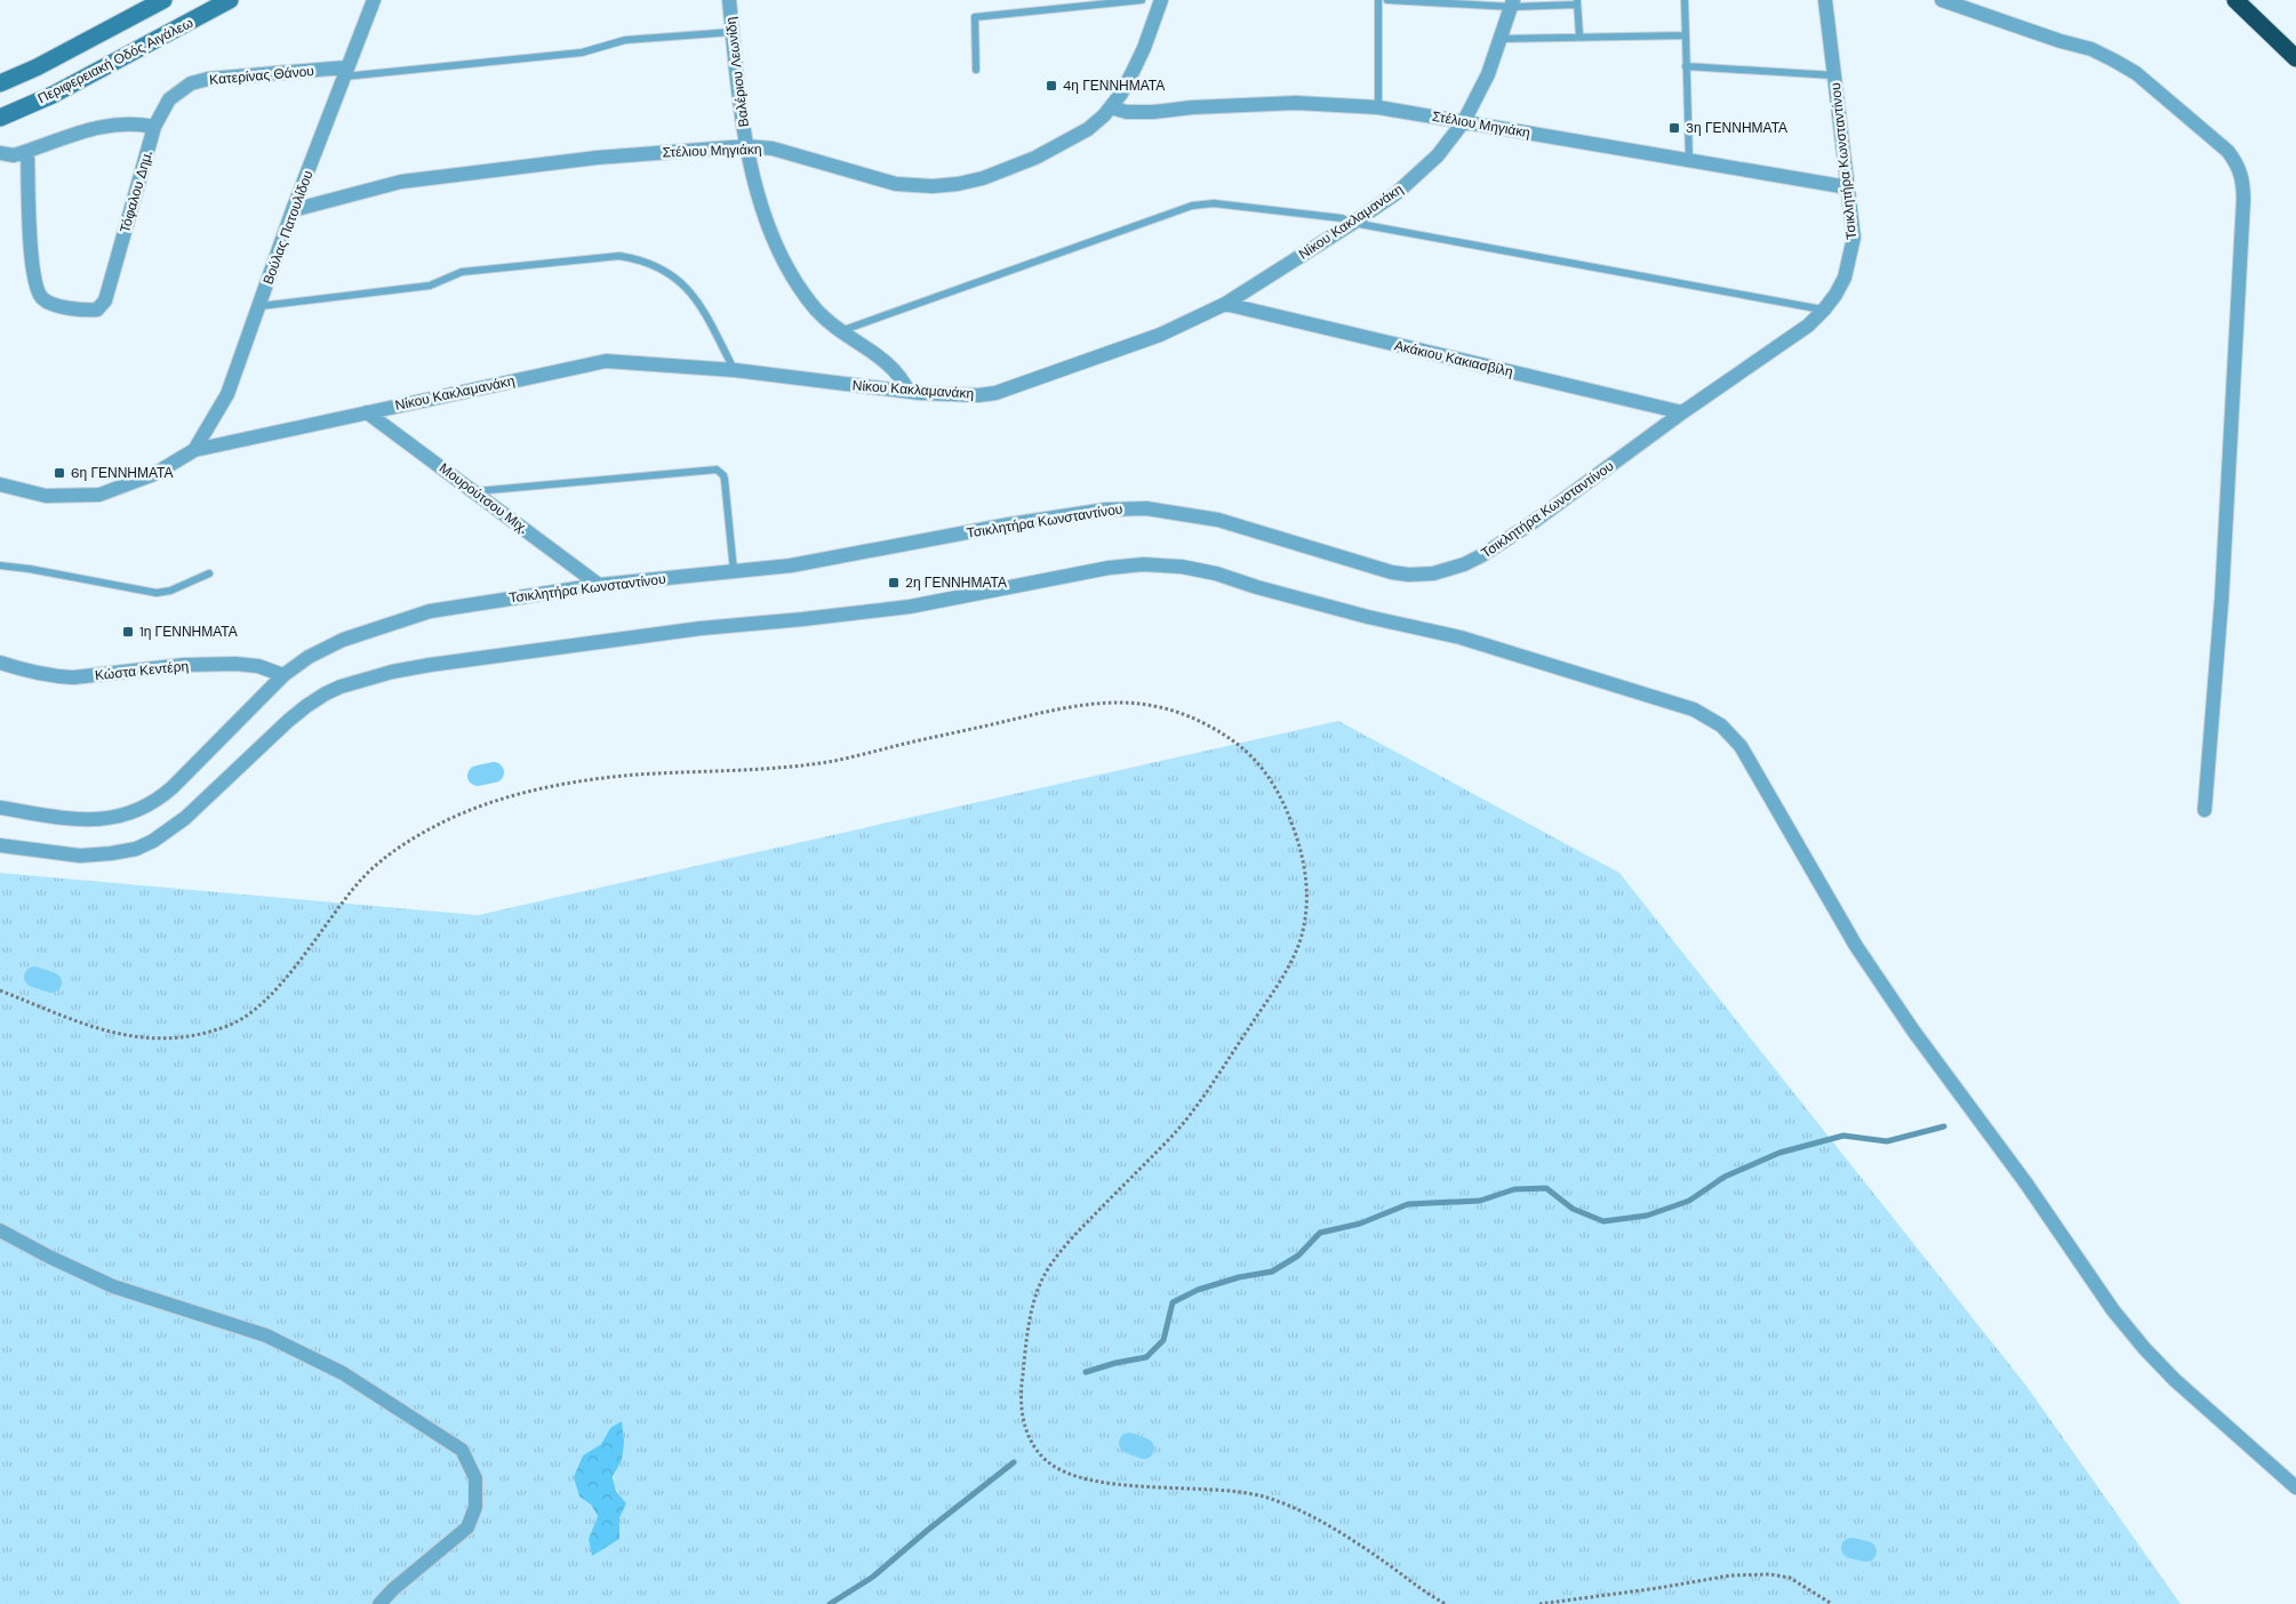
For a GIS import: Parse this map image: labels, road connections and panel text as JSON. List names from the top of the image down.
{
  "streets": {
    "main road": ["Περιφερειακή Οδός Αιγάλεω"],
    "street": [
      "Βαλέριου Λεωνίδη",
      "Κατερίνας Θάνου",
      "Στέλιου Μηγιάκη",
      "Τσικλητήρα Κωνσταντίνου",
      "Τόφαλου Δημ.",
      "Νίκου Κακλαμανάκη",
      "Βούλας Πατουλίδου",
      "Ακάκιου Κακιασβίλη",
      "Μουρούτσου Μιχ.",
      "Κώστα Κεντέρη"
    ]
  },
  "crossings": [
    ["Βαλέριου Λεωνίδη", "Στέλιου Μηγιάκη"],
    ["Βαλέριου Λεωνίδη", "Νίκου Κακλαμανάκη"],
    ["Κατερίνας Θάνου", "Τόφαλου Δημ."],
    ["Κατερίνας Θάνου", "Βούλας Πατουλίδου"],
    ["Στέλιου Μηγιάκη", "Τσικλητήρα Κωνσταντίνου"],
    ["Στέλιου Μηγιάκη", "Νίκου Κακλαμανάκη"],
    ["Στέλιου Μηγιάκη", "Βούλας Πατουλίδου"],
    ["Τσικλητήρα Κωνσταντίνου", "Ακάκιου Κακιασβίλη"],
    ["Τσικλητήρα Κωνσταντίνου", "Μουρούτσου Μιχ."],
    ["Τσικλητήρα Κωνσταντίνου", "Κώστα Κεντέρη"],
    ["Νίκου Κακλαμανάκη", "Βούλας Πατουλίδου"],
    ["Νίκου Κακλαμανάκη", "Ακάκιου Κακιασβίλη"],
    ["Νίκου Κακλαμανάκη", "Μουρούτσου Μιχ."]
  ],
  "places": {
    "transit": [
      "4η ΓΕΝΝΗΜΑΤΑ",
      "3η ΓΕΝΝΗΜΑΤΑ",
      "6η ΓΕΝΝΗΜΑΤΑ",
      "2η ΓΕΝΝΗΜΑΤΑ",
      "1η ΓΕΝΝΗΜΑΤΑ"
    ]
  }
}
